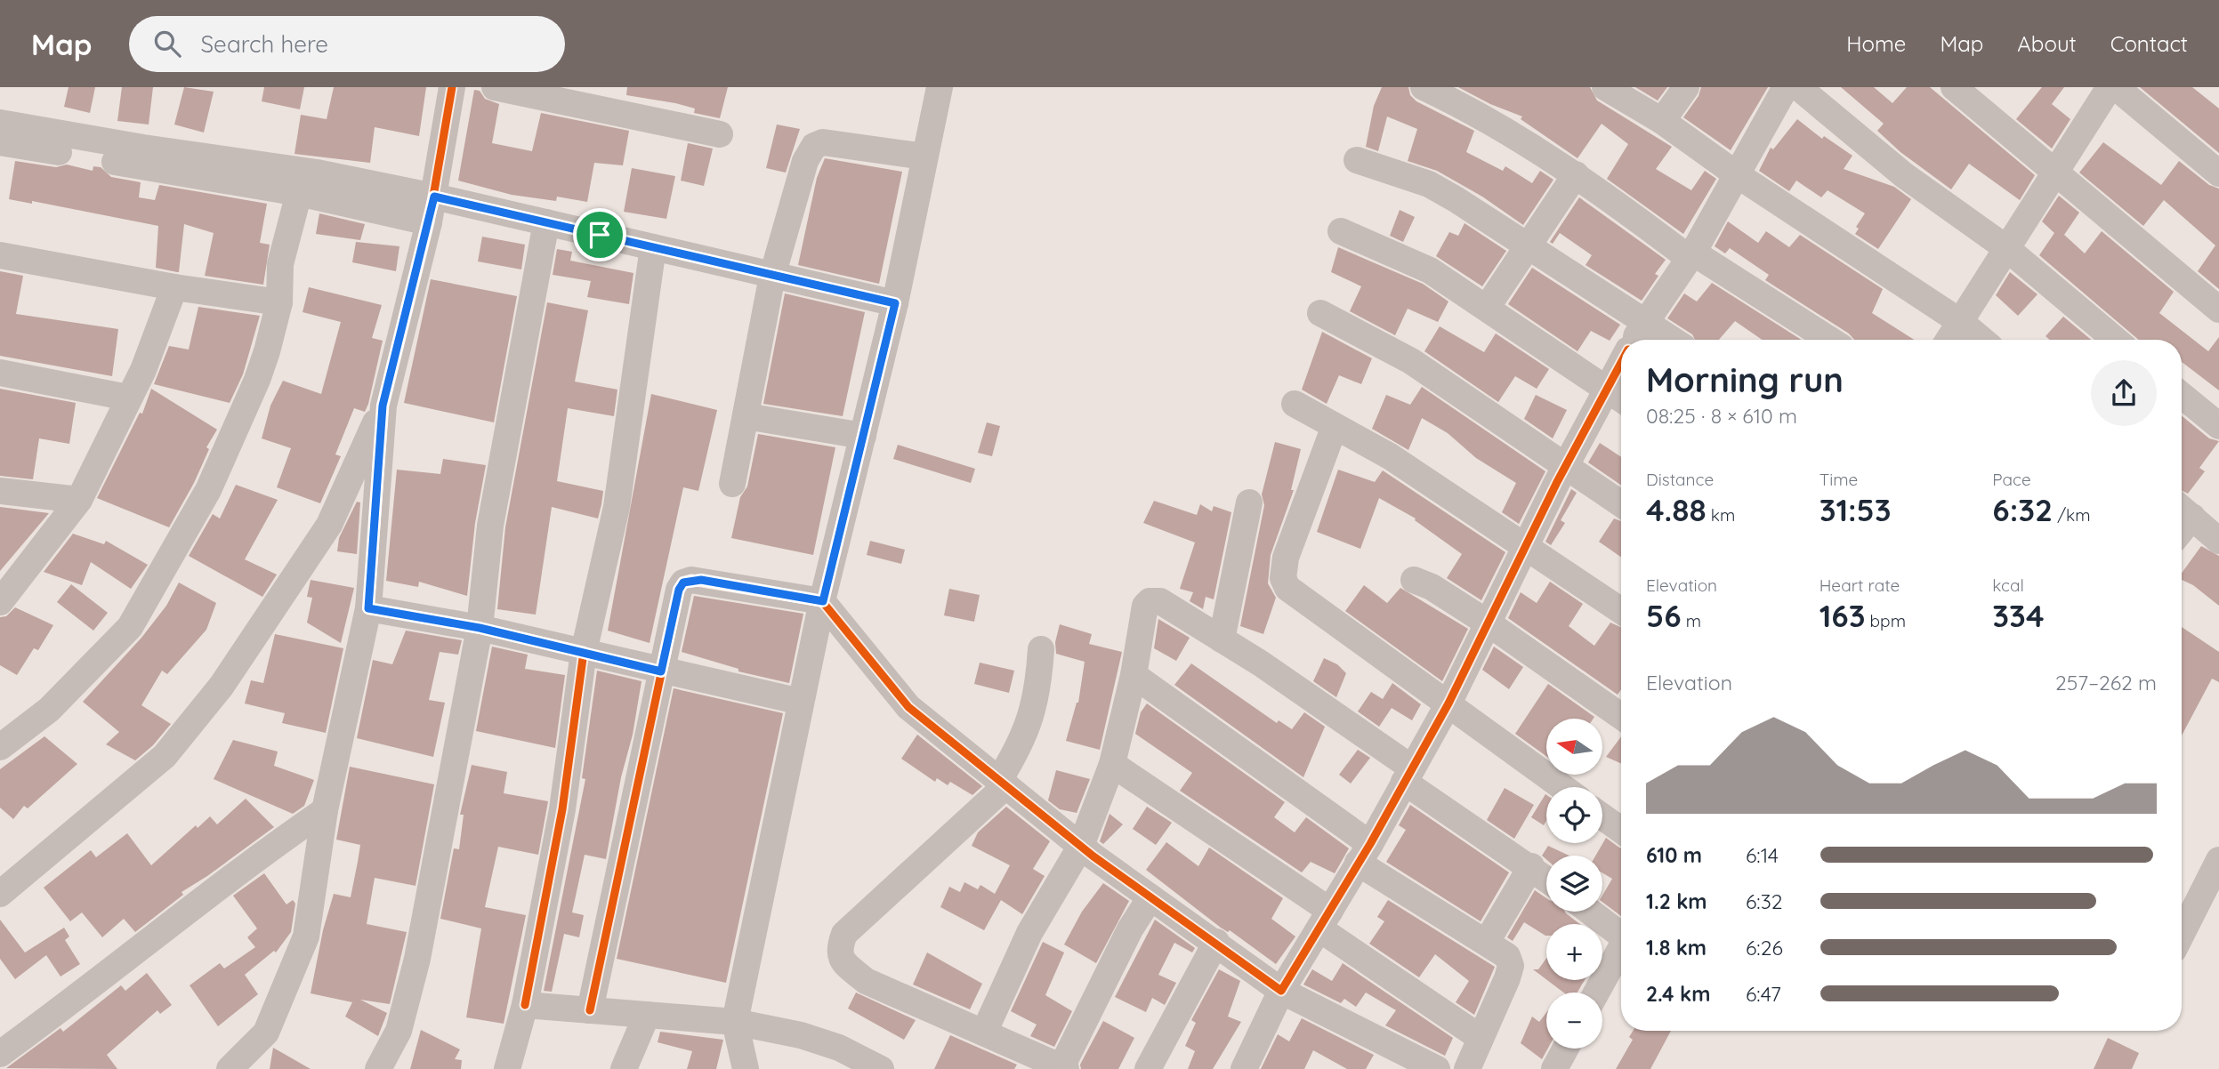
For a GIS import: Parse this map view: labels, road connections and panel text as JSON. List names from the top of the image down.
{
  "north": "left",
  "page": {
    "header": "Map",
    "search": "Search here",
    "nav": [
      "Home",
      "Map",
      "About",
      "Contact"
    ],
    "heading": ["Morning run", "08:25 · 8 × 610 m"],
    "stats": [
      ["Distance", "4.88 km"],
      ["Time", "31:53"],
      ["Pace", "6:32 /km"],
      ["Elevation", "56 m"],
      ["Heart rate", "163 bpm"],
      ["kcal", "334"]
    ],
    "chart": ["Elevation", "257–262 m"],
    "map_buttons": ["+", "−"],
    "list": [
      {
        "name": "610 m",
        "note": "6:14"
      },
      {
        "name": "1.2 km",
        "note": "6:32"
      },
      {
        "name": "1.8 km",
        "note": "6:26"
      },
      {
        "name": "2.4 km",
        "note": "6:47"
      }
    ]
  }
}
